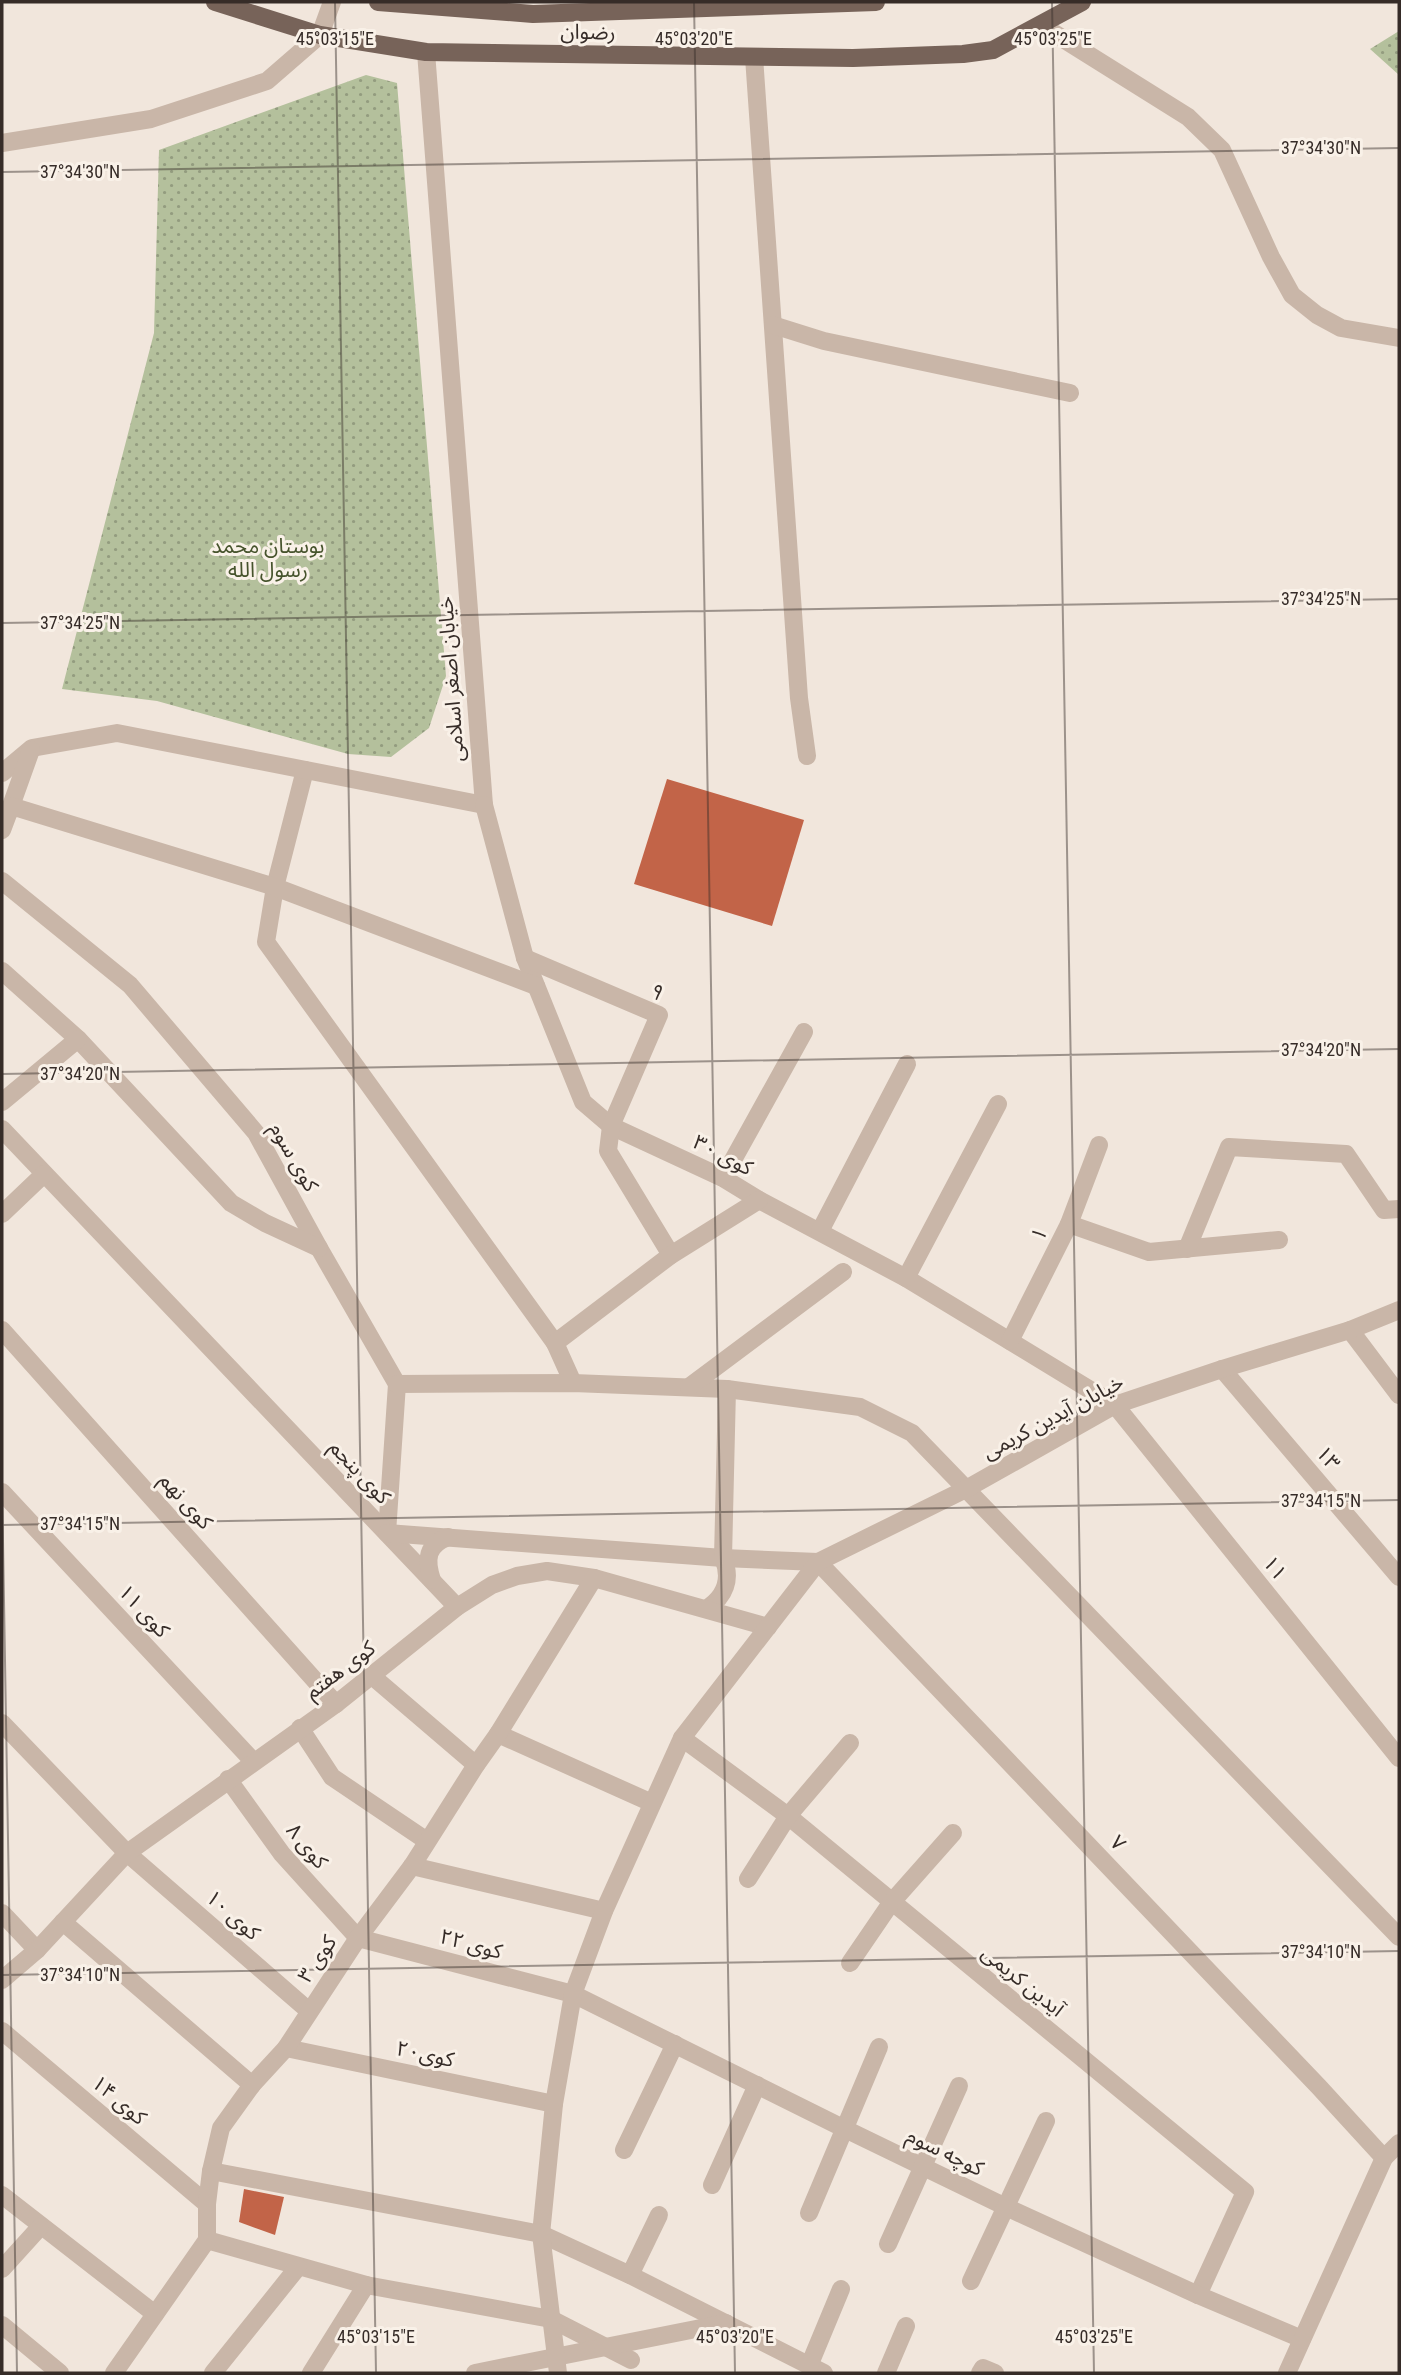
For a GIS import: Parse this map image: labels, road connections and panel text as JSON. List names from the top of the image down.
{
  "streets": {
    "main road": ["رضوان"],
    "street": [
      "خیابان اصغر اسلامی",
      "۹",
      "کوی ۳۰",
      "کوی سوم",
      "۱",
      "خیابان آیدین کریمی",
      "۱۳",
      "کوی پنجم",
      "کوی نهم",
      "۱۱",
      "کوی ۱۱",
      "کوی هفتم",
      "۷",
      "کوی ۸",
      "کوی ۱۰",
      "کوی ۲۲",
      "کوی ۳",
      "آیدین کریمی",
      "کوی۲۰",
      "کوی ۱۴",
      "کوچه سوم"
    ]
  },
  "crossings": [
    ["رضوان", "خیابان اصغر اسلامی"],
    ["خیابان اصغر اسلامی", "کوی ۳۰"],
    ["۹", "کوی ۳۰"],
    ["کوی ۳۰", "۱"],
    ["کوی ۳۰", "خیابان آیدین کریمی"],
    ["کوی ۳۰", "۱۱"],
    ["خیابان آیدین کریمی", "۱۳"],
    ["خیابان آیدین کریمی", "کوی پنجم"],
    ["خیابان آیدین کریمی", "۱۱"],
    ["خیابان آیدین کریمی", "۷"],
    ["کوی پنجم", "۷"],
    ["کوی نهم", "کوی هفتم"],
    ["کوی ۱۱", "کوی هفتم"],
    ["کوی هفتم", "کوی ۸"],
    ["کوی هفتم", "کوی ۱۰"],
    ["کوی هفتم", "کوی ۳"],
    ["کوی ۸", "کوی ۲۲"],
    ["کوی ۸", "کوی ۳"],
    ["کوی ۱۰", "کوی ۳"],
    ["کوی ۲۲", "کوی ۳"],
    ["کوی ۲۲", "کوچه سوم"],
    ["کوی ۳", "کوی۲۰"],
    ["کوی ۳", "کوی ۱۴"],
    ["آیدین کریمی", "کوچه سوم"]
  ],
  "parks": ["بوستان محمد رسول الله"],
  "coordinates": [
    "45°03'15\"E",
    "45°03'20\"E",
    "45°03'25\"E",
    "37°34'30\"N",
    "37°34'25\"N",
    "37°34'20\"N",
    "37°34'15\"N",
    "37°34'10\"N"
  ]
}
